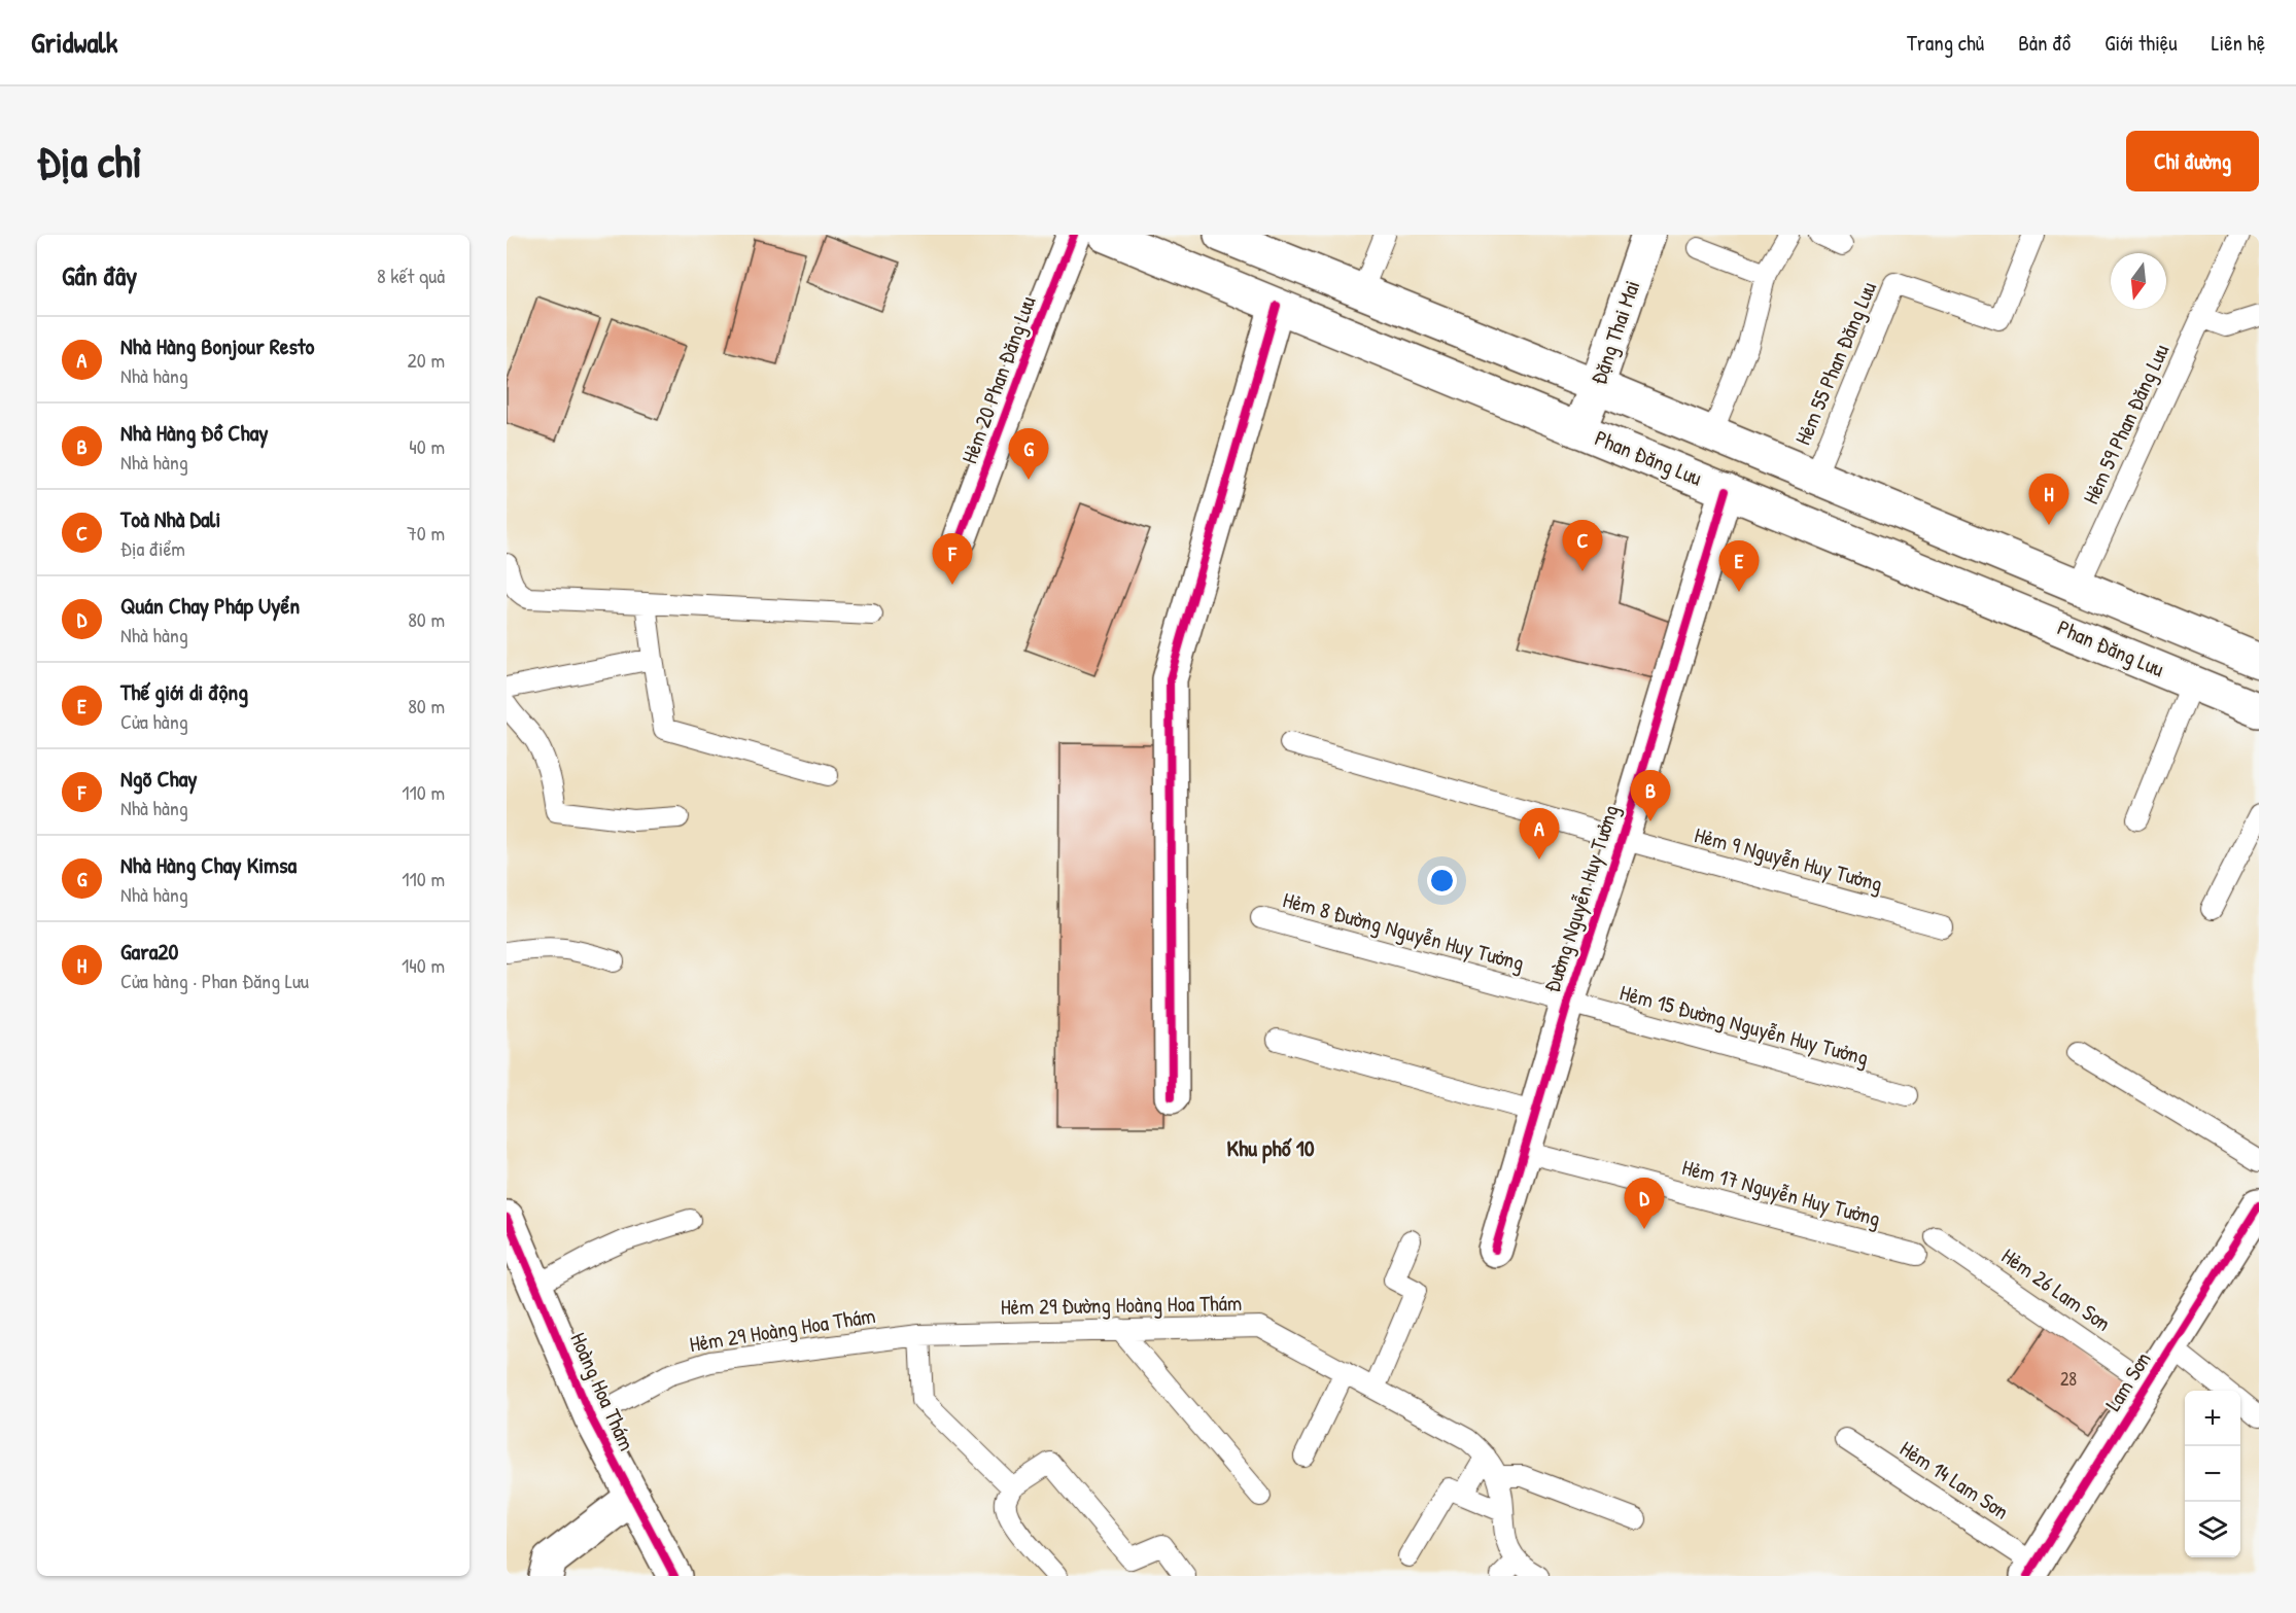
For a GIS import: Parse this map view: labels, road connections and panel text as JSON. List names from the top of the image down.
{
  "streets": {
    "street": [
      "Đặng Thai Mai",
      "Hẻm 20 Phan Đăng Lưu",
      "Phan Đăng Lưu",
      "Đường Nguyễn Huy Tưởng",
      "Lam Sơn",
      "Hoàng Hoa Thám"
    ],
    "lane": [
      "Hẻm 55 Phan Đăng Lưu",
      "Hẻm 59 Phan Đăng Lưu",
      "Hẻm 9 Nguyễn Huy Tưởng",
      "Hẻm 8 Đường Nguyễn Huy Tưởng",
      "Hẻm 15 Đường Nguyễn Huy Tưởng",
      "Hẻm 17 Nguyễn Huy Tưởng",
      "Hẻm 26 Lam Sơn",
      "Hẻm 29 Đường Hoàng Hoa Thám",
      "Hẻm 29 Hoàng Hoa Thám",
      "Hẻm 14 Lam Sơn"
    ]
  },
  "crossings": [
    ["Đặng Thai Mai", "Phan Đăng Lưu"],
    ["Hẻm 55 Phan Đăng Lưu", "Phan Đăng Lưu"],
    ["Hẻm 59 Phan Đăng Lưu", "Phan Đăng Lưu"],
    ["Phan Đăng Lưu", "Đường Nguyễn Huy Tưởng"],
    ["Hẻm 9 Nguyễn Huy Tưởng", "Đường Nguyễn Huy Tưởng"],
    ["Đường Nguyễn Huy Tưởng", "Hẻm 8 Đường Nguyễn Huy Tưởng"],
    ["Đường Nguyễn Huy Tưởng", "Hẻm 15 Đường Nguyễn Huy Tưởng"],
    ["Đường Nguyễn Huy Tưởng", "Hẻm 17 Nguyễn Huy Tưởng"],
    ["Hẻm 8 Đường Nguyễn Huy Tưởng", "Hẻm 15 Đường Nguyễn Huy Tưởng"],
    ["Hẻm 26 Lam Sơn", "Lam Sơn"],
    ["Hẻm 29 Đường Hoàng Hoa Thám", "Hẻm 29 Hoàng Hoa Thám"],
    ["Hẻm 29 Hoàng Hoa Thám", "Hoàng Hoa Thám"],
    ["Lam Sơn", "Hẻm 14 Lam Sơn"]
  ],
  "districts": ["Khu phố 10"],
  "house_numbers": ["28"],
  "north": "bottom",
  "page": {
    "header": "Gridwalk",
    "nav": [
      "Trang chủ",
      "Bản đồ",
      "Giới thiệu",
      "Liên hệ"
    ],
    "buttons": "Chỉ đường",
    "title": "Địa chỉ",
    "heading": ["Gần đây", "8 kết quả"],
    "list": [
      {
        "mark": "A",
        "name": "Nhà Hàng Bonjour Resto",
        "note": "Nhà hàng",
        "value": "20 m"
      },
      {
        "mark": "B",
        "name": "Nhà Hàng Đồ Chay",
        "note": "Nhà hàng",
        "value": "40 m"
      },
      {
        "mark": "C",
        "name": "Toà Nhà Dali",
        "note": "Địa điểm",
        "value": "70 m"
      },
      {
        "mark": "D",
        "name": "Quán Chay Pháp Uyển",
        "note": "Nhà hàng",
        "value": "80 m"
      },
      {
        "mark": "E",
        "name": "Thế giới di động",
        "note": "Cửa hàng",
        "value": "80 m"
      },
      {
        "mark": "F",
        "name": "Ngõ Chay",
        "note": "Nhà hàng",
        "value": "110 m"
      },
      {
        "mark": "G",
        "name": "Nhà Hàng Chay Kimsa",
        "note": "Nhà hàng",
        "value": "110 m"
      },
      {
        "mark": "H",
        "name": "Gara20",
        "note": "Cửa hàng · Phan Đăng Lưu",
        "value": "140 m"
      }
    ],
    "pins": [
      "G",
      "H",
      "C",
      "F",
      "E",
      "B",
      "A",
      "D"
    ],
    "map_buttons": ["+", "−"]
  }
}
